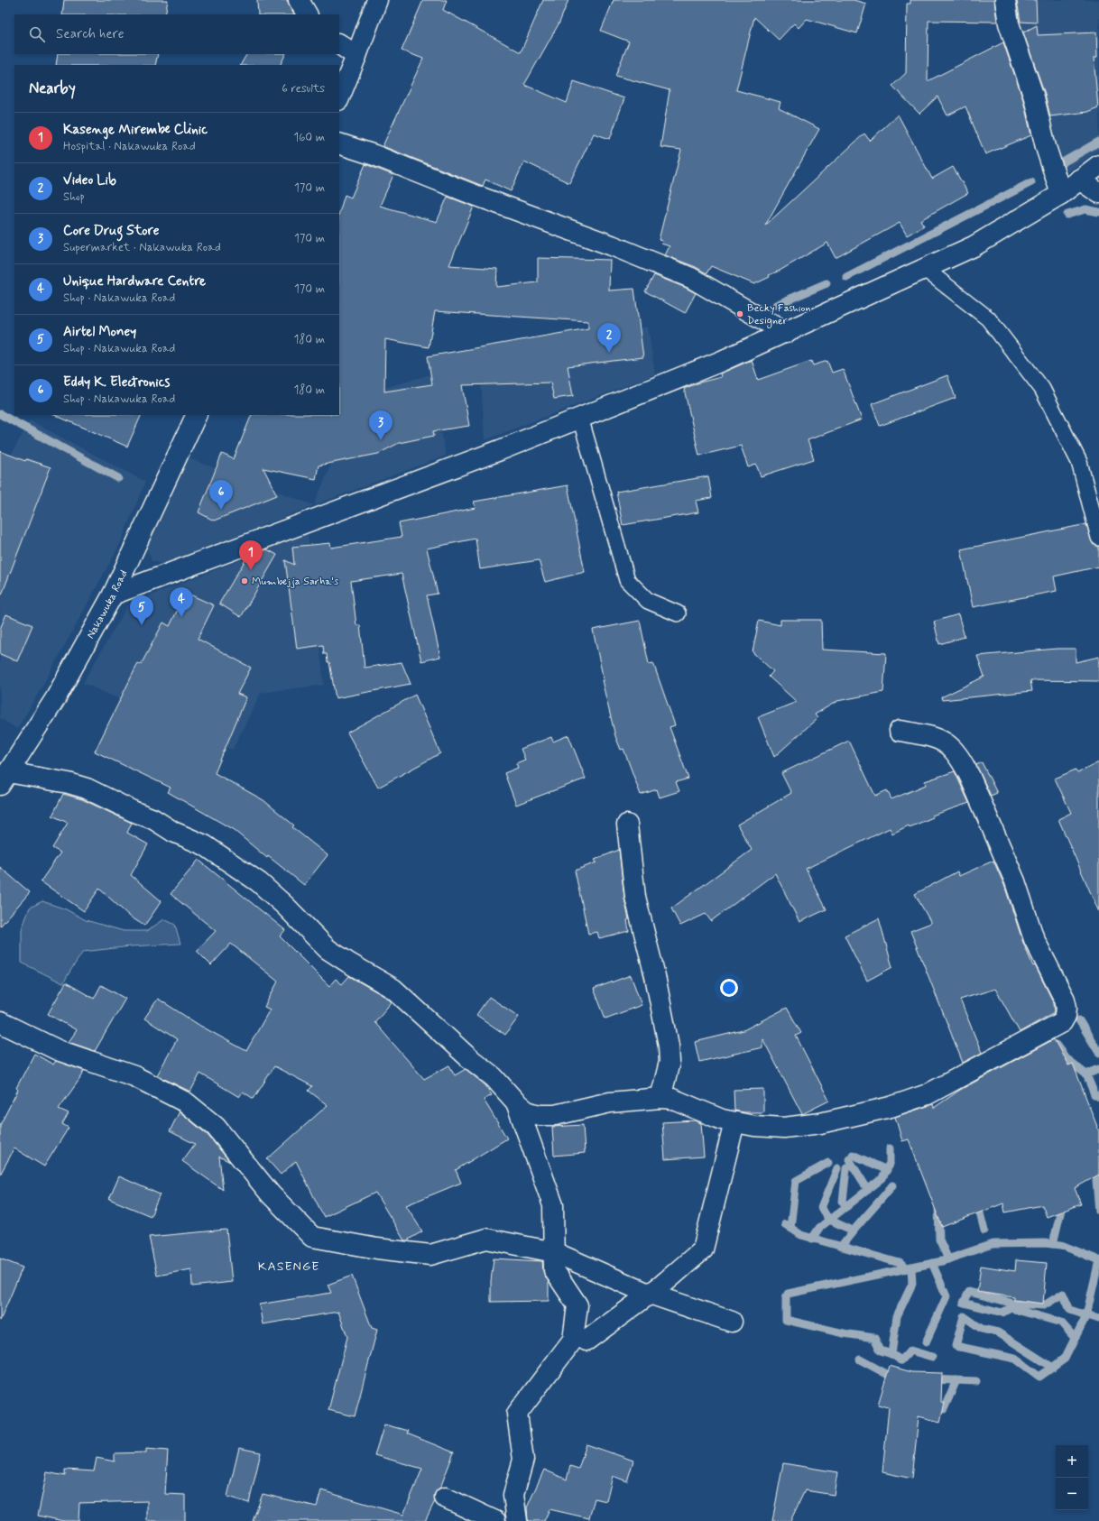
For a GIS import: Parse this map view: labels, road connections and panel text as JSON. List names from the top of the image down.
{
  "streets": {
    "street": ["Nakawuka Road"]
  },
  "districts": ["KASENGE"],
  "places": ["Becky Fashion Designer", "Mumbejja Sarha's"],
  "page": {
    "search": "Search here",
    "heading": ["Nearby", "6 results"],
    "list": [
      {
        "mark": "1",
        "name": "Kasenge Mirembe Clinic",
        "note": "Hospital · Nakawuka Road",
        "value": "160 m"
      },
      {
        "mark": "2",
        "name": "Video Lib",
        "note": "Shop",
        "value": "170 m"
      },
      {
        "mark": "3",
        "name": "Core Drug Store",
        "note": "Supermarket · Nakawuka Road",
        "value": "170 m"
      },
      {
        "mark": "4",
        "name": "Unique Hardware Centre",
        "note": "Shop · Nakawuka Road",
        "value": "170 m"
      },
      {
        "mark": "5",
        "name": "Airtel Money",
        "note": "Shop · Nakawuka Road",
        "value": "180 m"
      },
      {
        "mark": "6",
        "name": "Eddy K. Electronics",
        "note": "Shop · Nakawuka Road",
        "value": "180 m"
      }
    ],
    "pins": [
      "2",
      "3",
      "6",
      "1",
      "4",
      "5"
    ],
    "map_buttons": ["+", "−"]
  }
}
